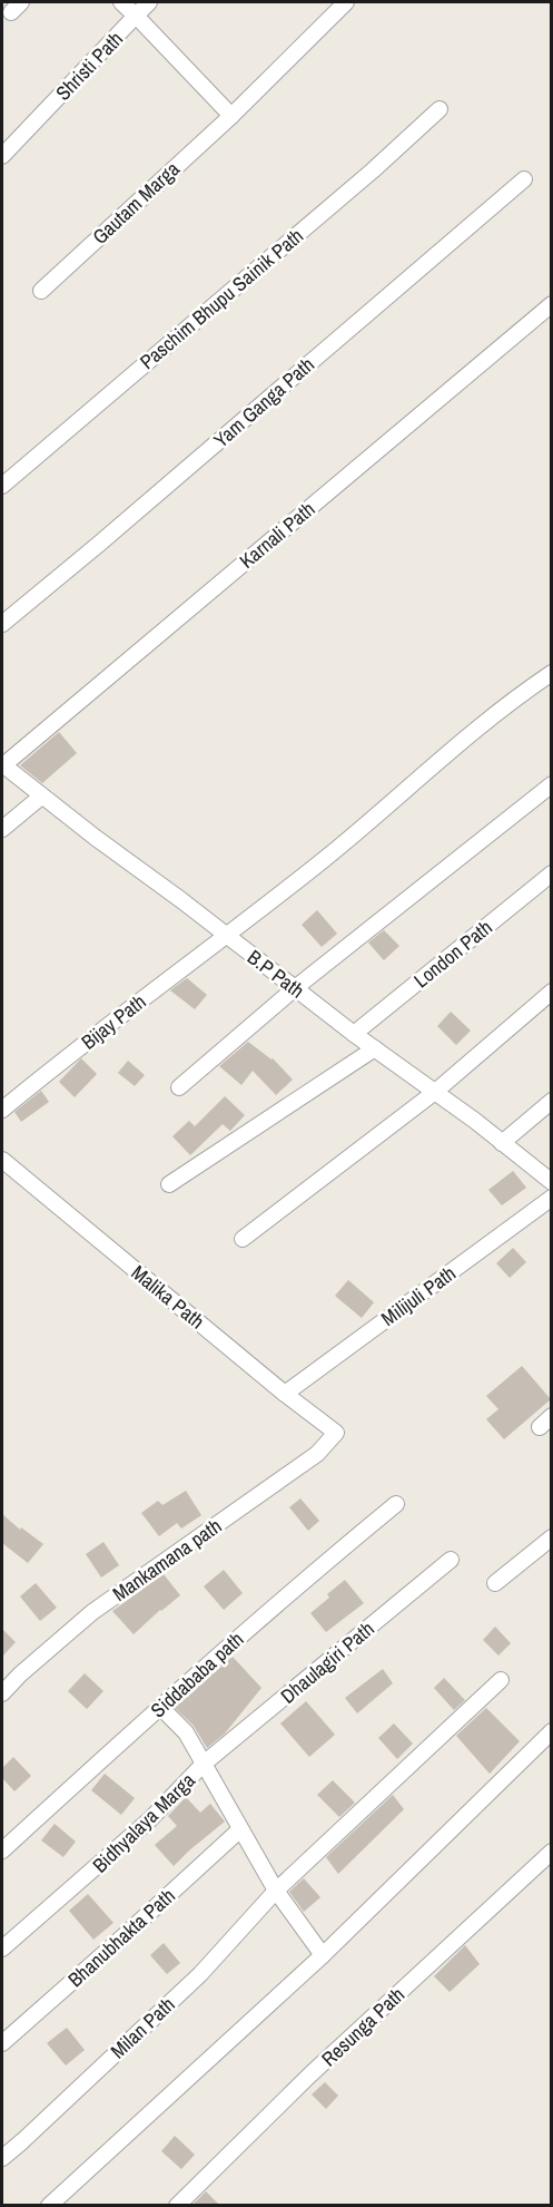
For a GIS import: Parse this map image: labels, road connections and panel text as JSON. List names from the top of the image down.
{
  "streets": {
    "street": [
      "Shristi Path",
      "Gautam Marga",
      "Paschim Bhupu Sainik Path",
      "Yam Ganga Path",
      "Karnali Path",
      "London Path",
      "B.P Path",
      "Bijay Path",
      "Milijuli Path",
      "Malika Path",
      "Mankamana path",
      "Dhaulagiri Path",
      "Siddababa path",
      "Bidhyalaya Marga",
      "Bhanubhakta Path",
      "Resunga Path",
      "Milan Path"
    ]
  },
  "crossings": [
    ["Shristi Path", "Gautam Marga"],
    ["Karnali Path", "B.P Path"],
    ["London Path", "B.P Path"],
    ["B.P Path", "Bijay Path"],
    ["Milijuli Path", "Malika Path"],
    ["Malika Path", "Mankamana path"],
    ["Dhaulagiri Path", "Bidhyalaya Marga"],
    ["Bidhyalaya Marga", "Bhanubhakta Path"],
    ["Bidhyalaya Marga", "Milan Path"]
  ]
}
